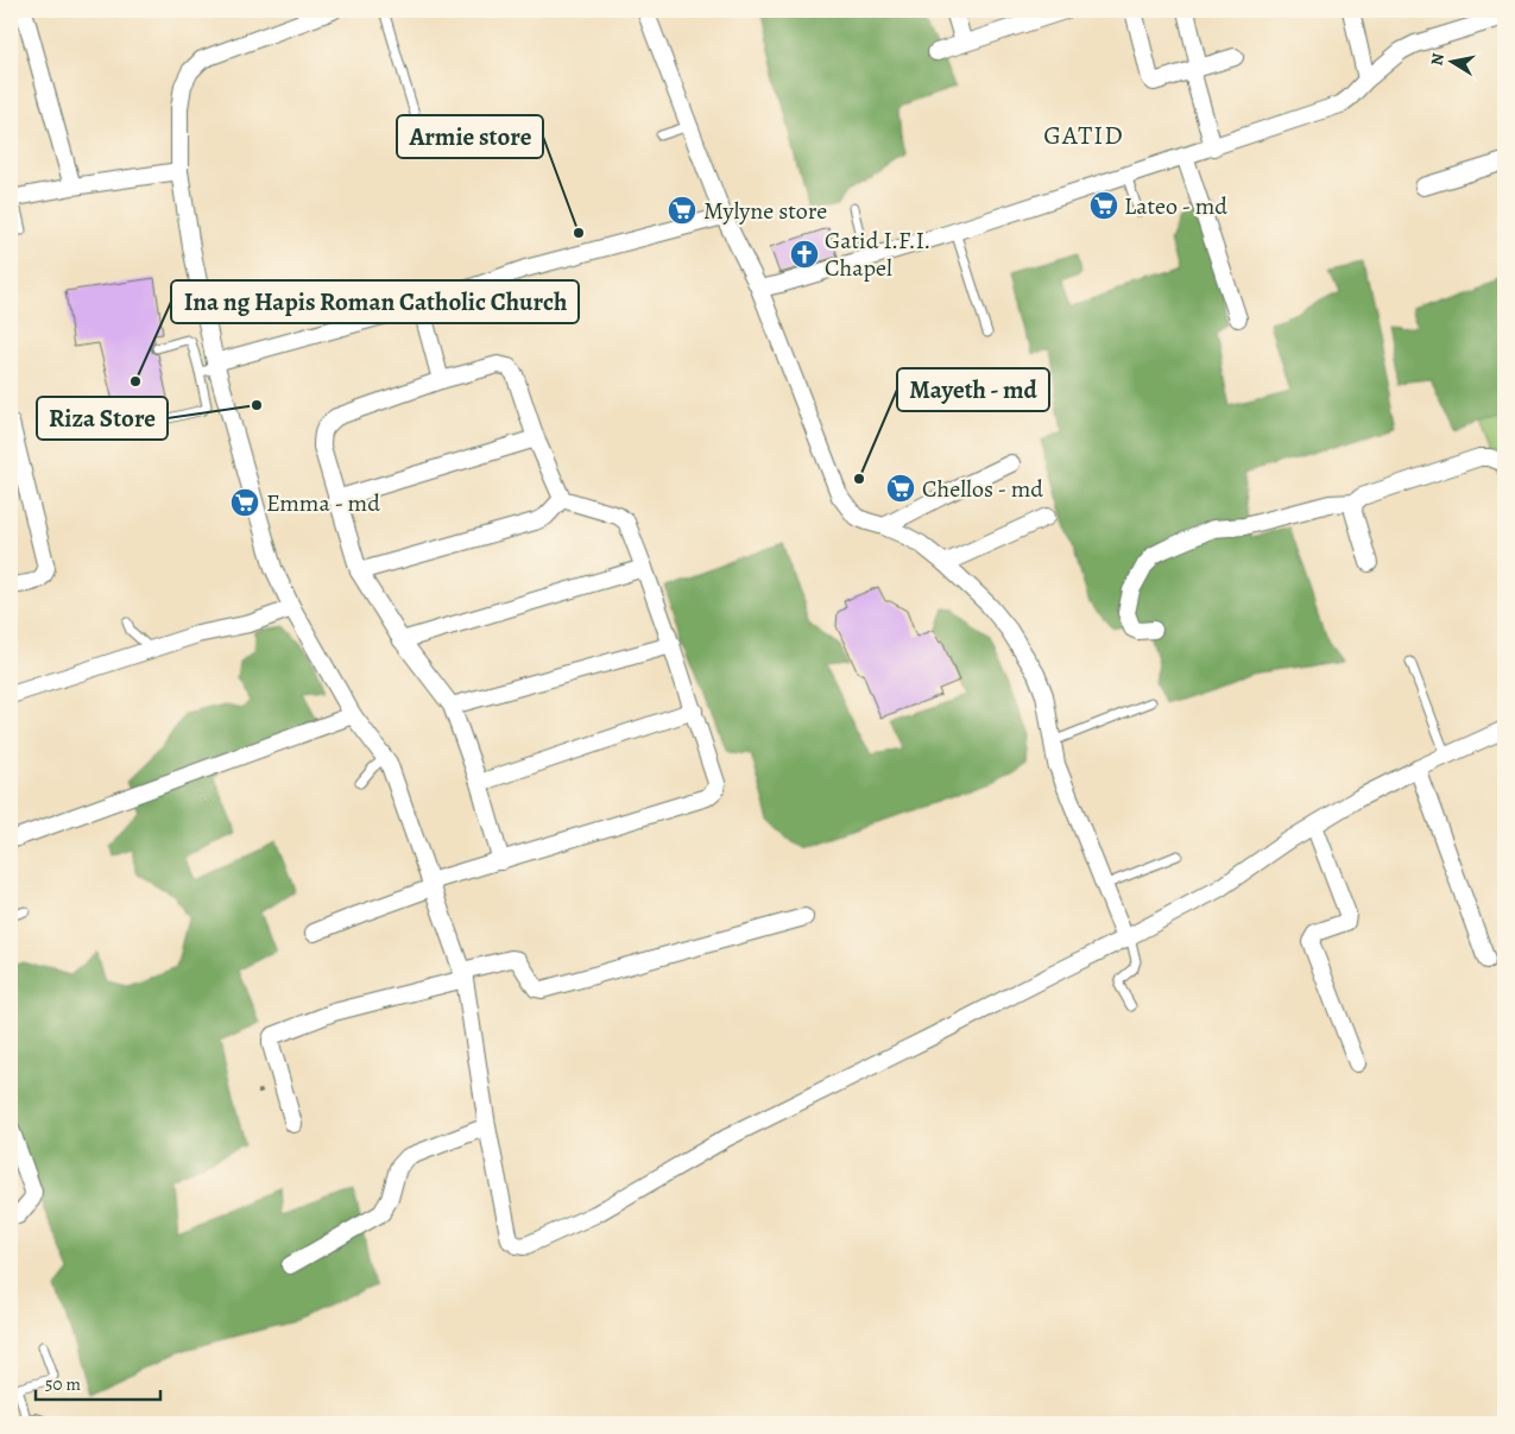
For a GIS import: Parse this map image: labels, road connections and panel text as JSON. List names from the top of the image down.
{
  "districts": ["GATID"],
  "places": {
    "supermarket": [
      "Lateo - md",
      "Mylyne store",
      "Chellos - md",
      "Emma - md"
    ],
    "other": [
      "Armie store",
      "Ina ng Hapis Roman Catholic Church",
      "Riza Store",
      "Mayeth - md"
    ],
    "church": ["Gatid I.F.I. Chapel"]
  },
  "scale_bar": "50 m",
  "north": "left"
}
